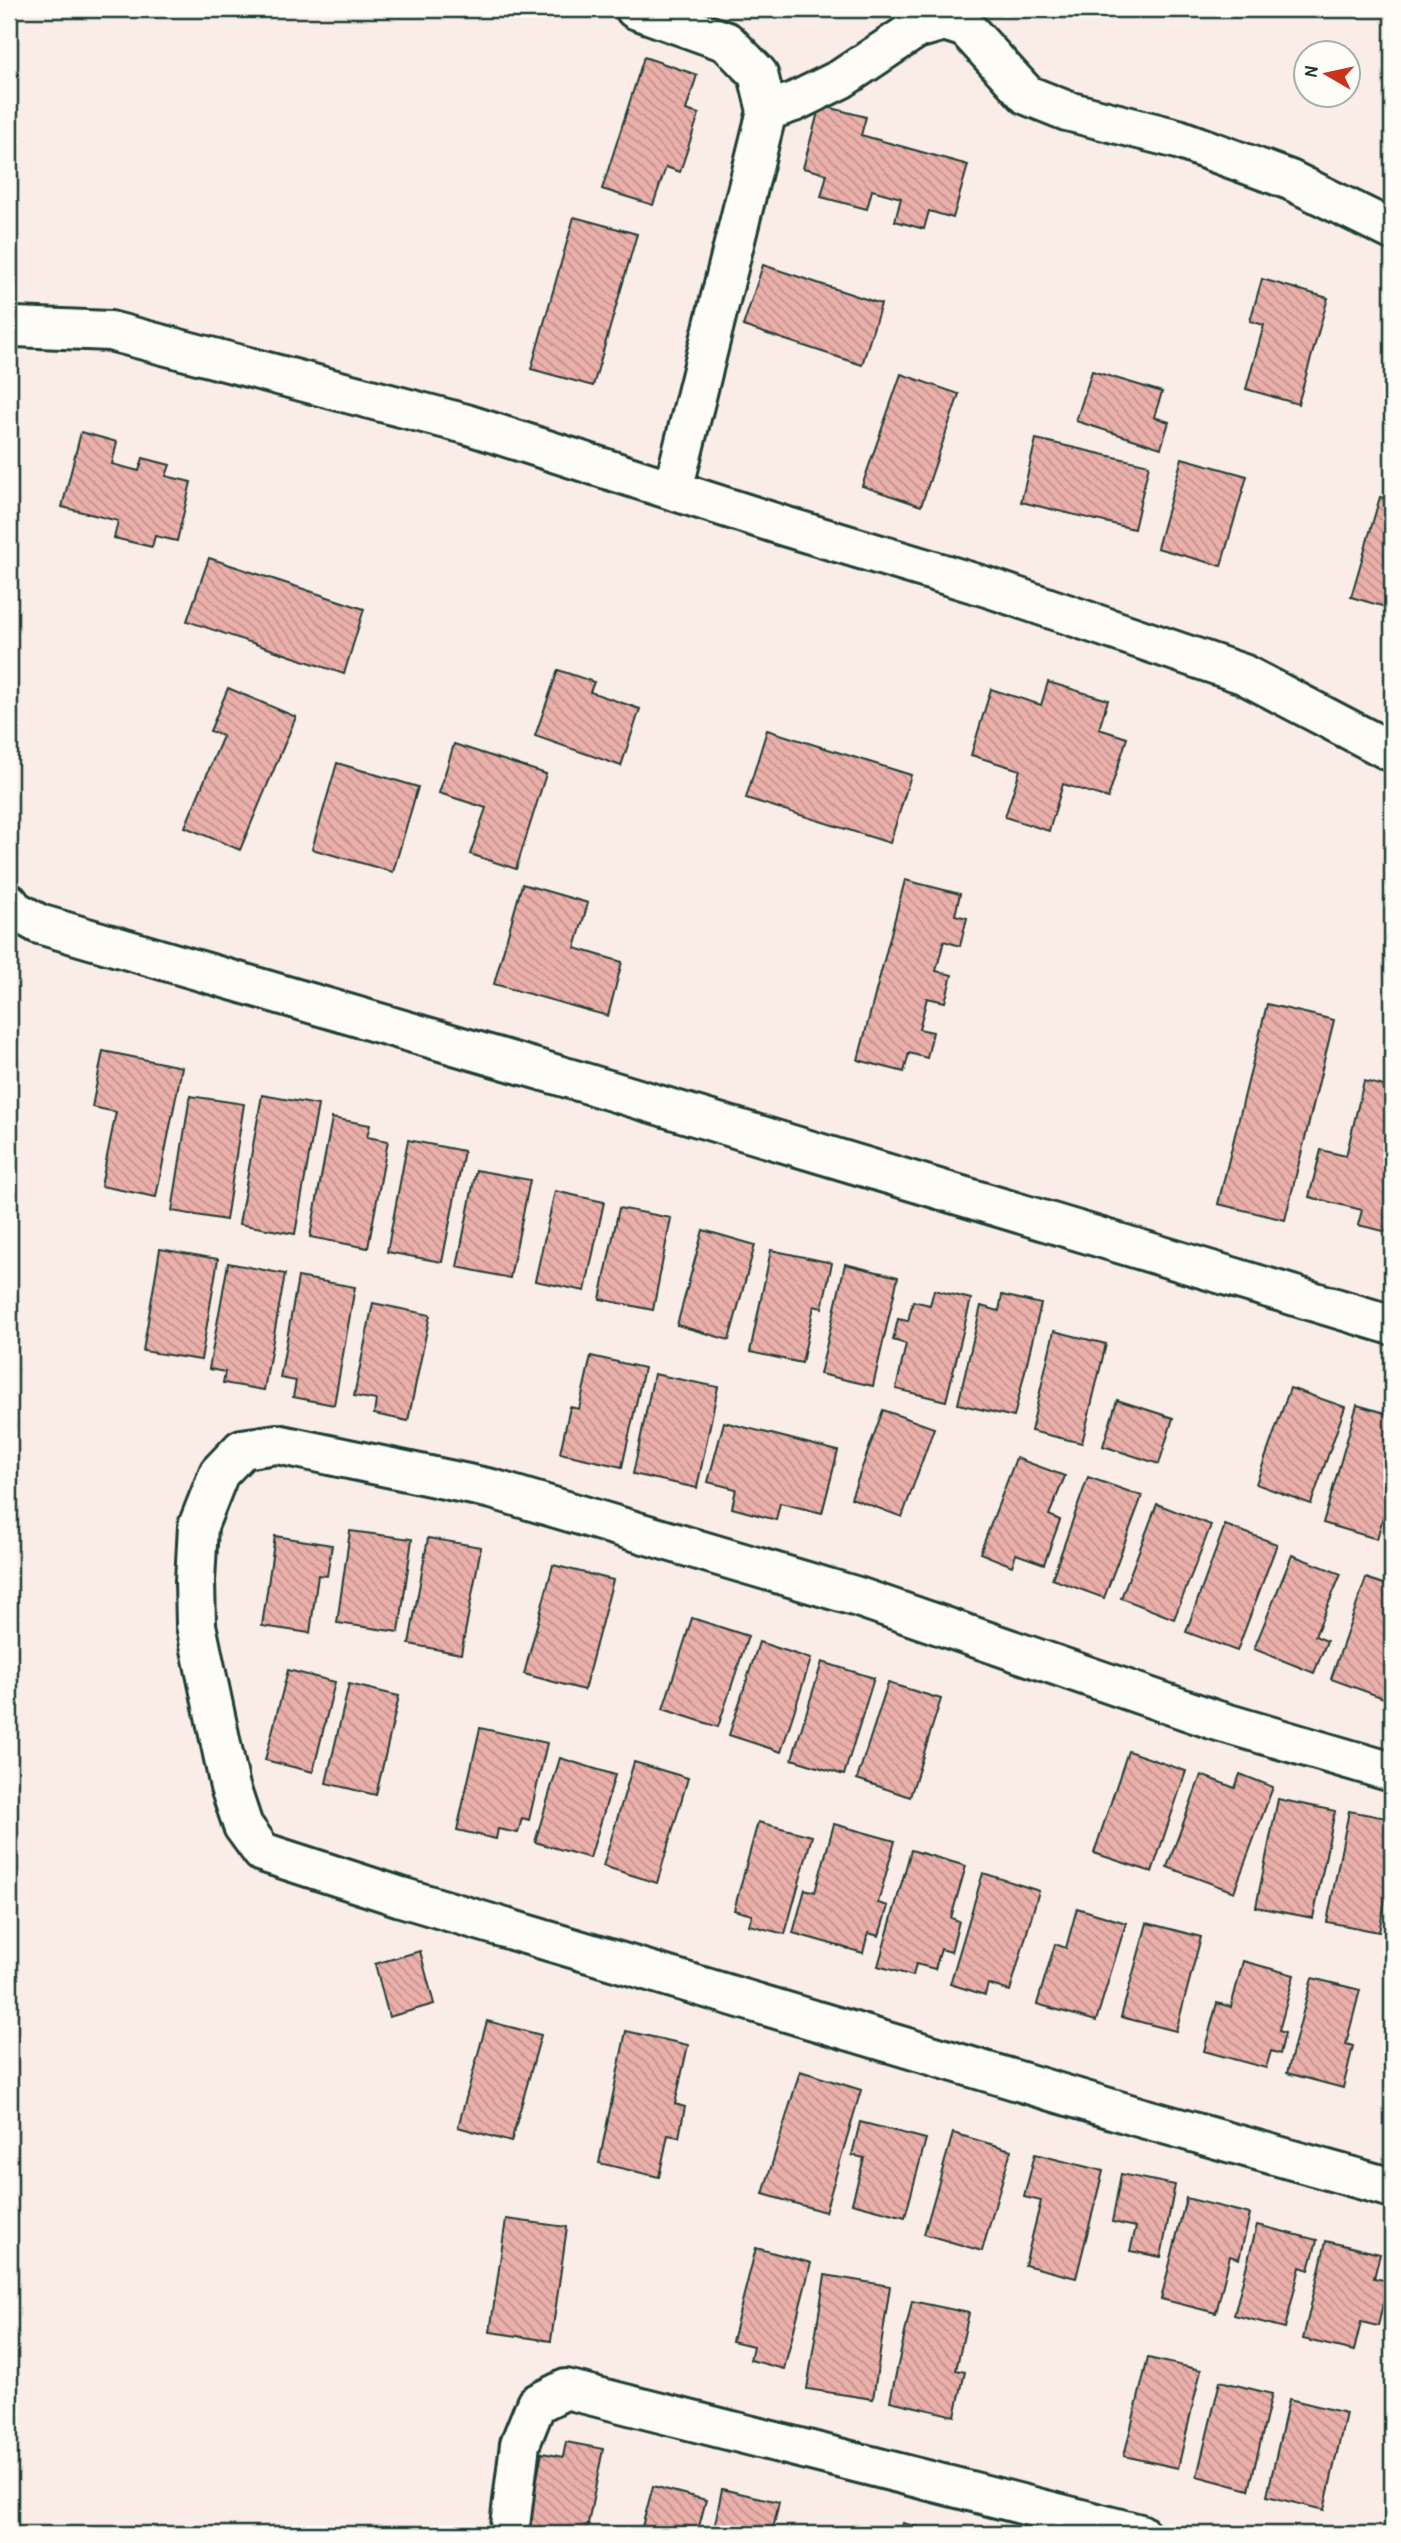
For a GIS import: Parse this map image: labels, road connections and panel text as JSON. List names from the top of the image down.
{
  "north": "left"
}
